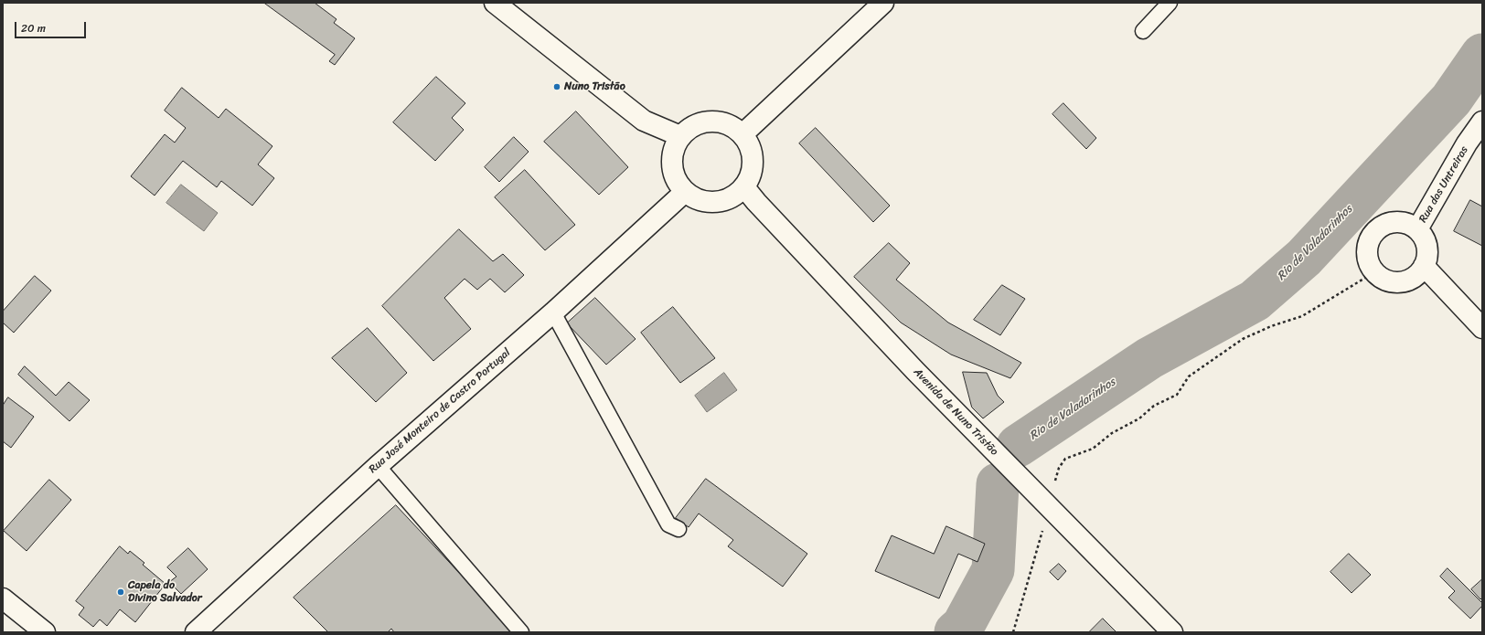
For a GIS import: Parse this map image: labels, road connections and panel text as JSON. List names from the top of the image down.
{
  "streets": {
    "street": ["Rua das Untreiras", "Rua José Monteiro de Castro Portugal", "Avenida de Nuno Tristão"]
  },
  "crossings": [
    ["Rua José Monteiro de Castro Portugal", "Avenida de Nuno Tristão"]
  ],
  "water": ["Rio de Valadarinhos"],
  "places": ["Nuno Tristão", "Capela do Divino Salvador"],
  "scale_bar": "20 m"
}
